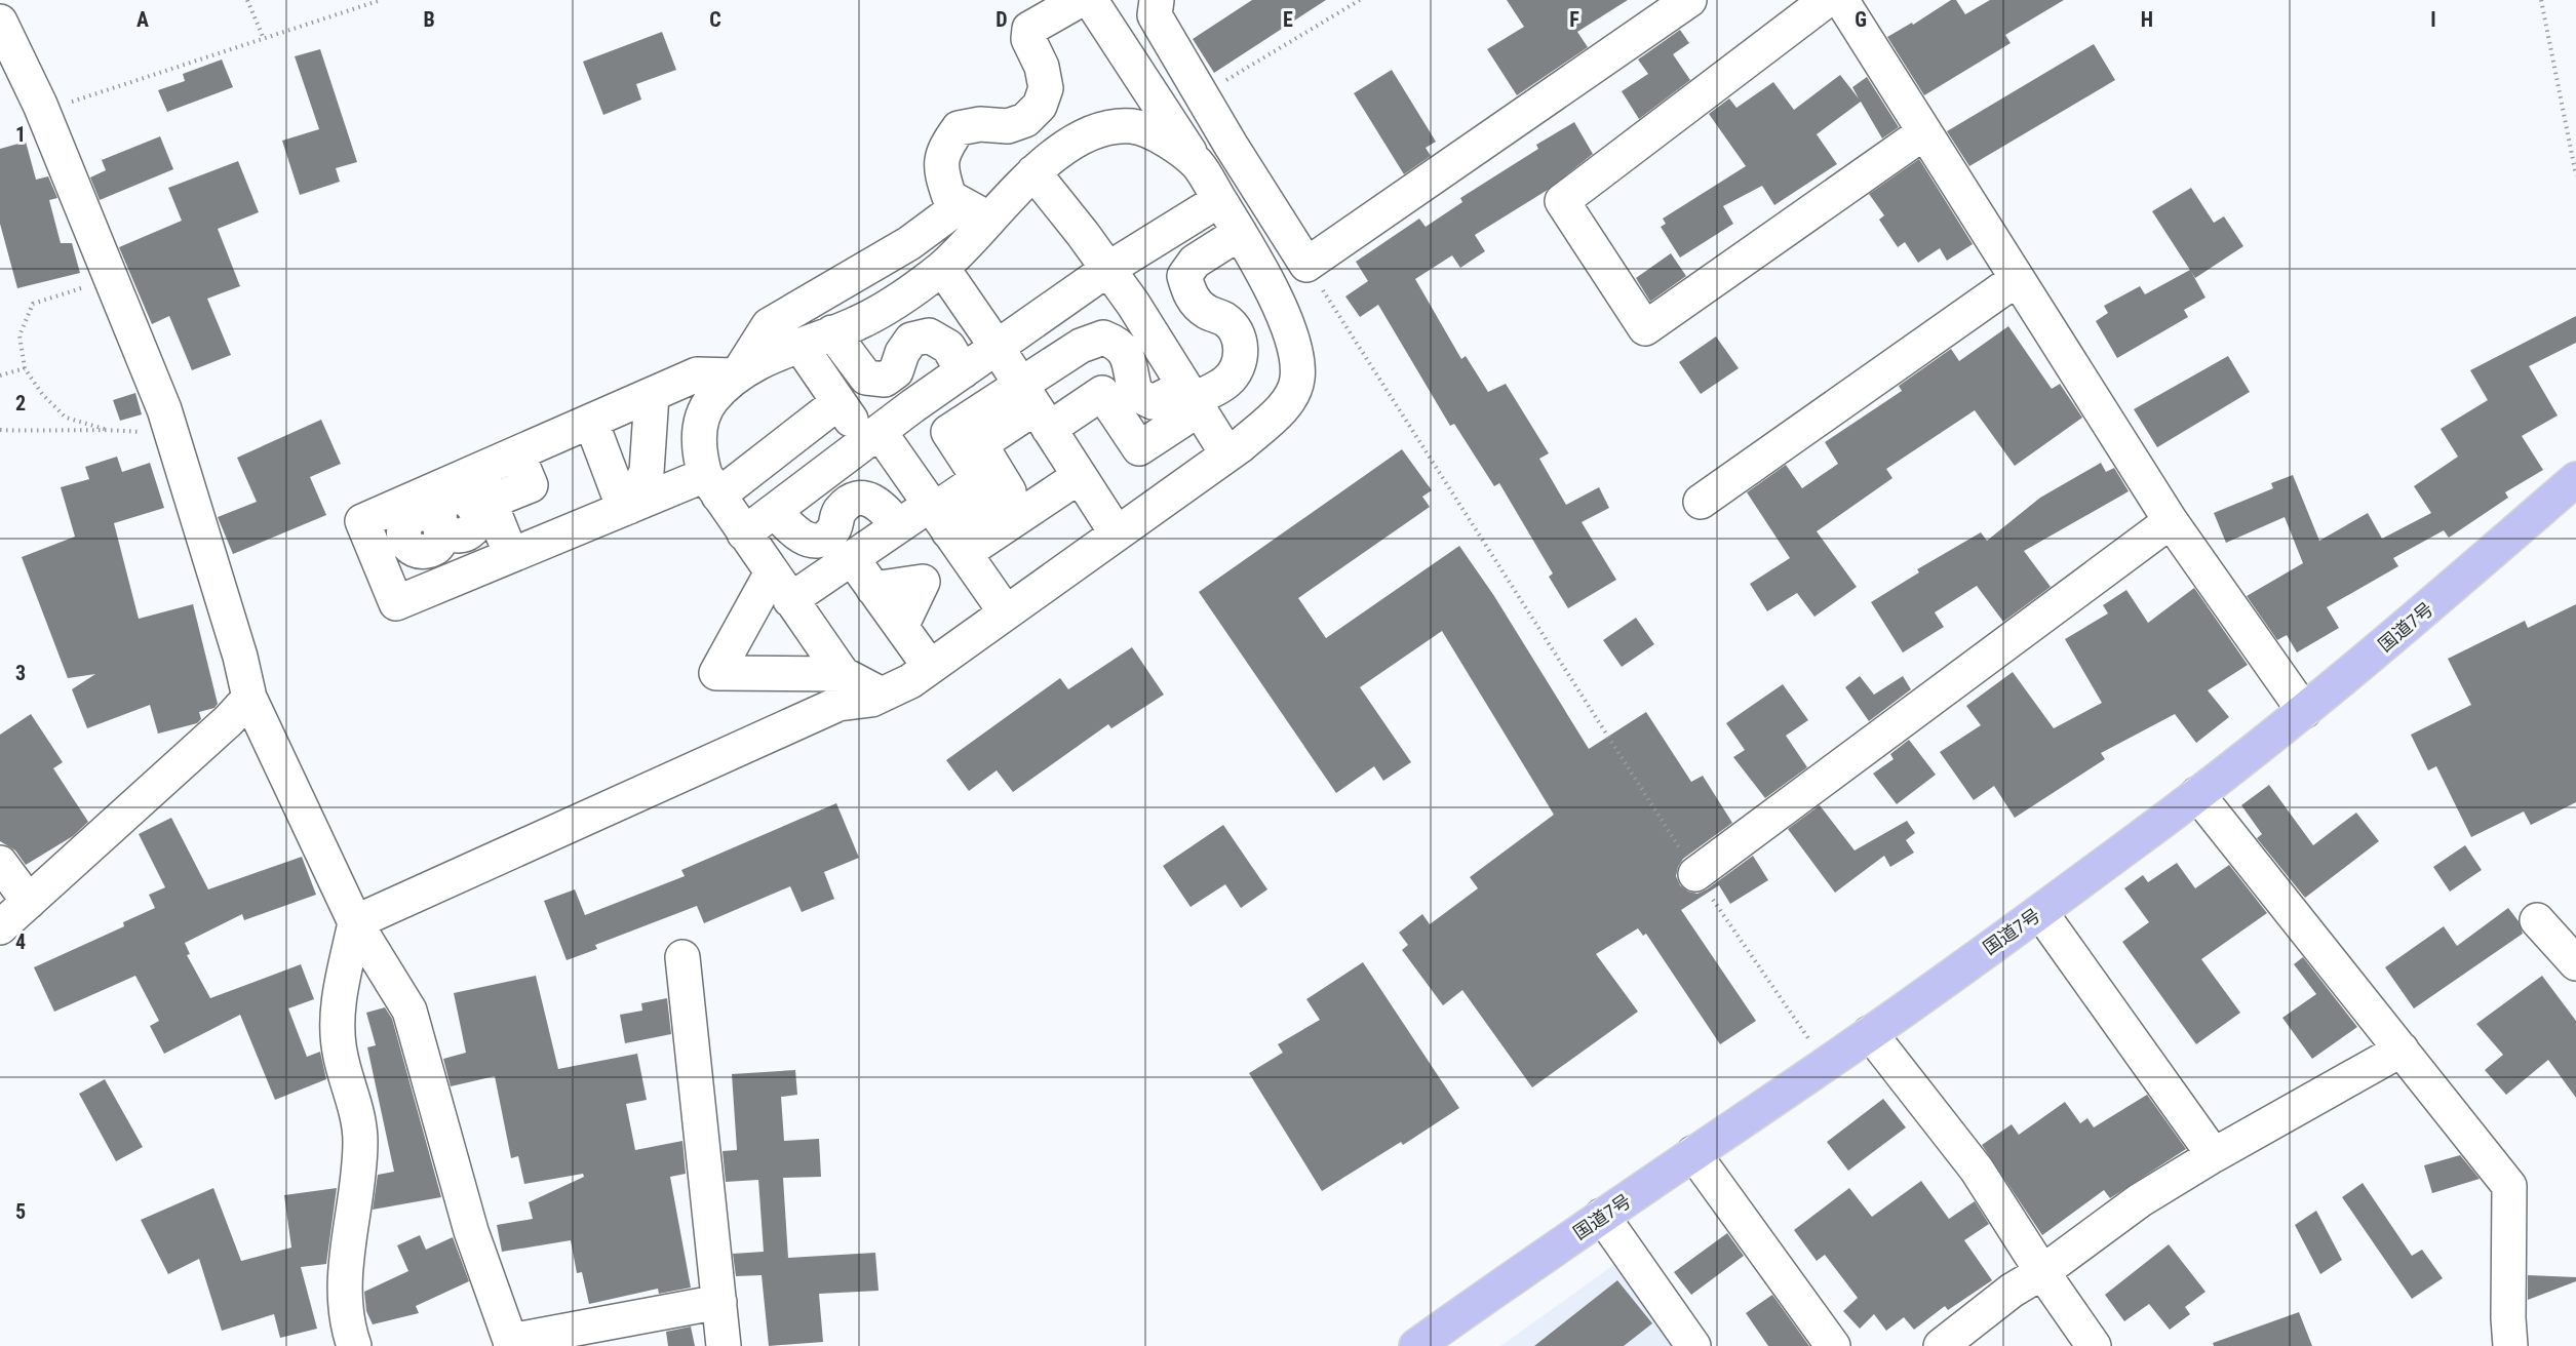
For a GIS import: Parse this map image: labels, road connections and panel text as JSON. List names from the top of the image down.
{
  "streets": {
    "highway": ["国道7号"]
  },
  "grid": {
    "columns": [
      "A",
      "B",
      "C",
      "D",
      "E",
      "F",
      "G",
      "H",
      "I"
    ],
    "rows": [
      "1",
      "2",
      "3",
      "4",
      "5"
    ]
  }
}
